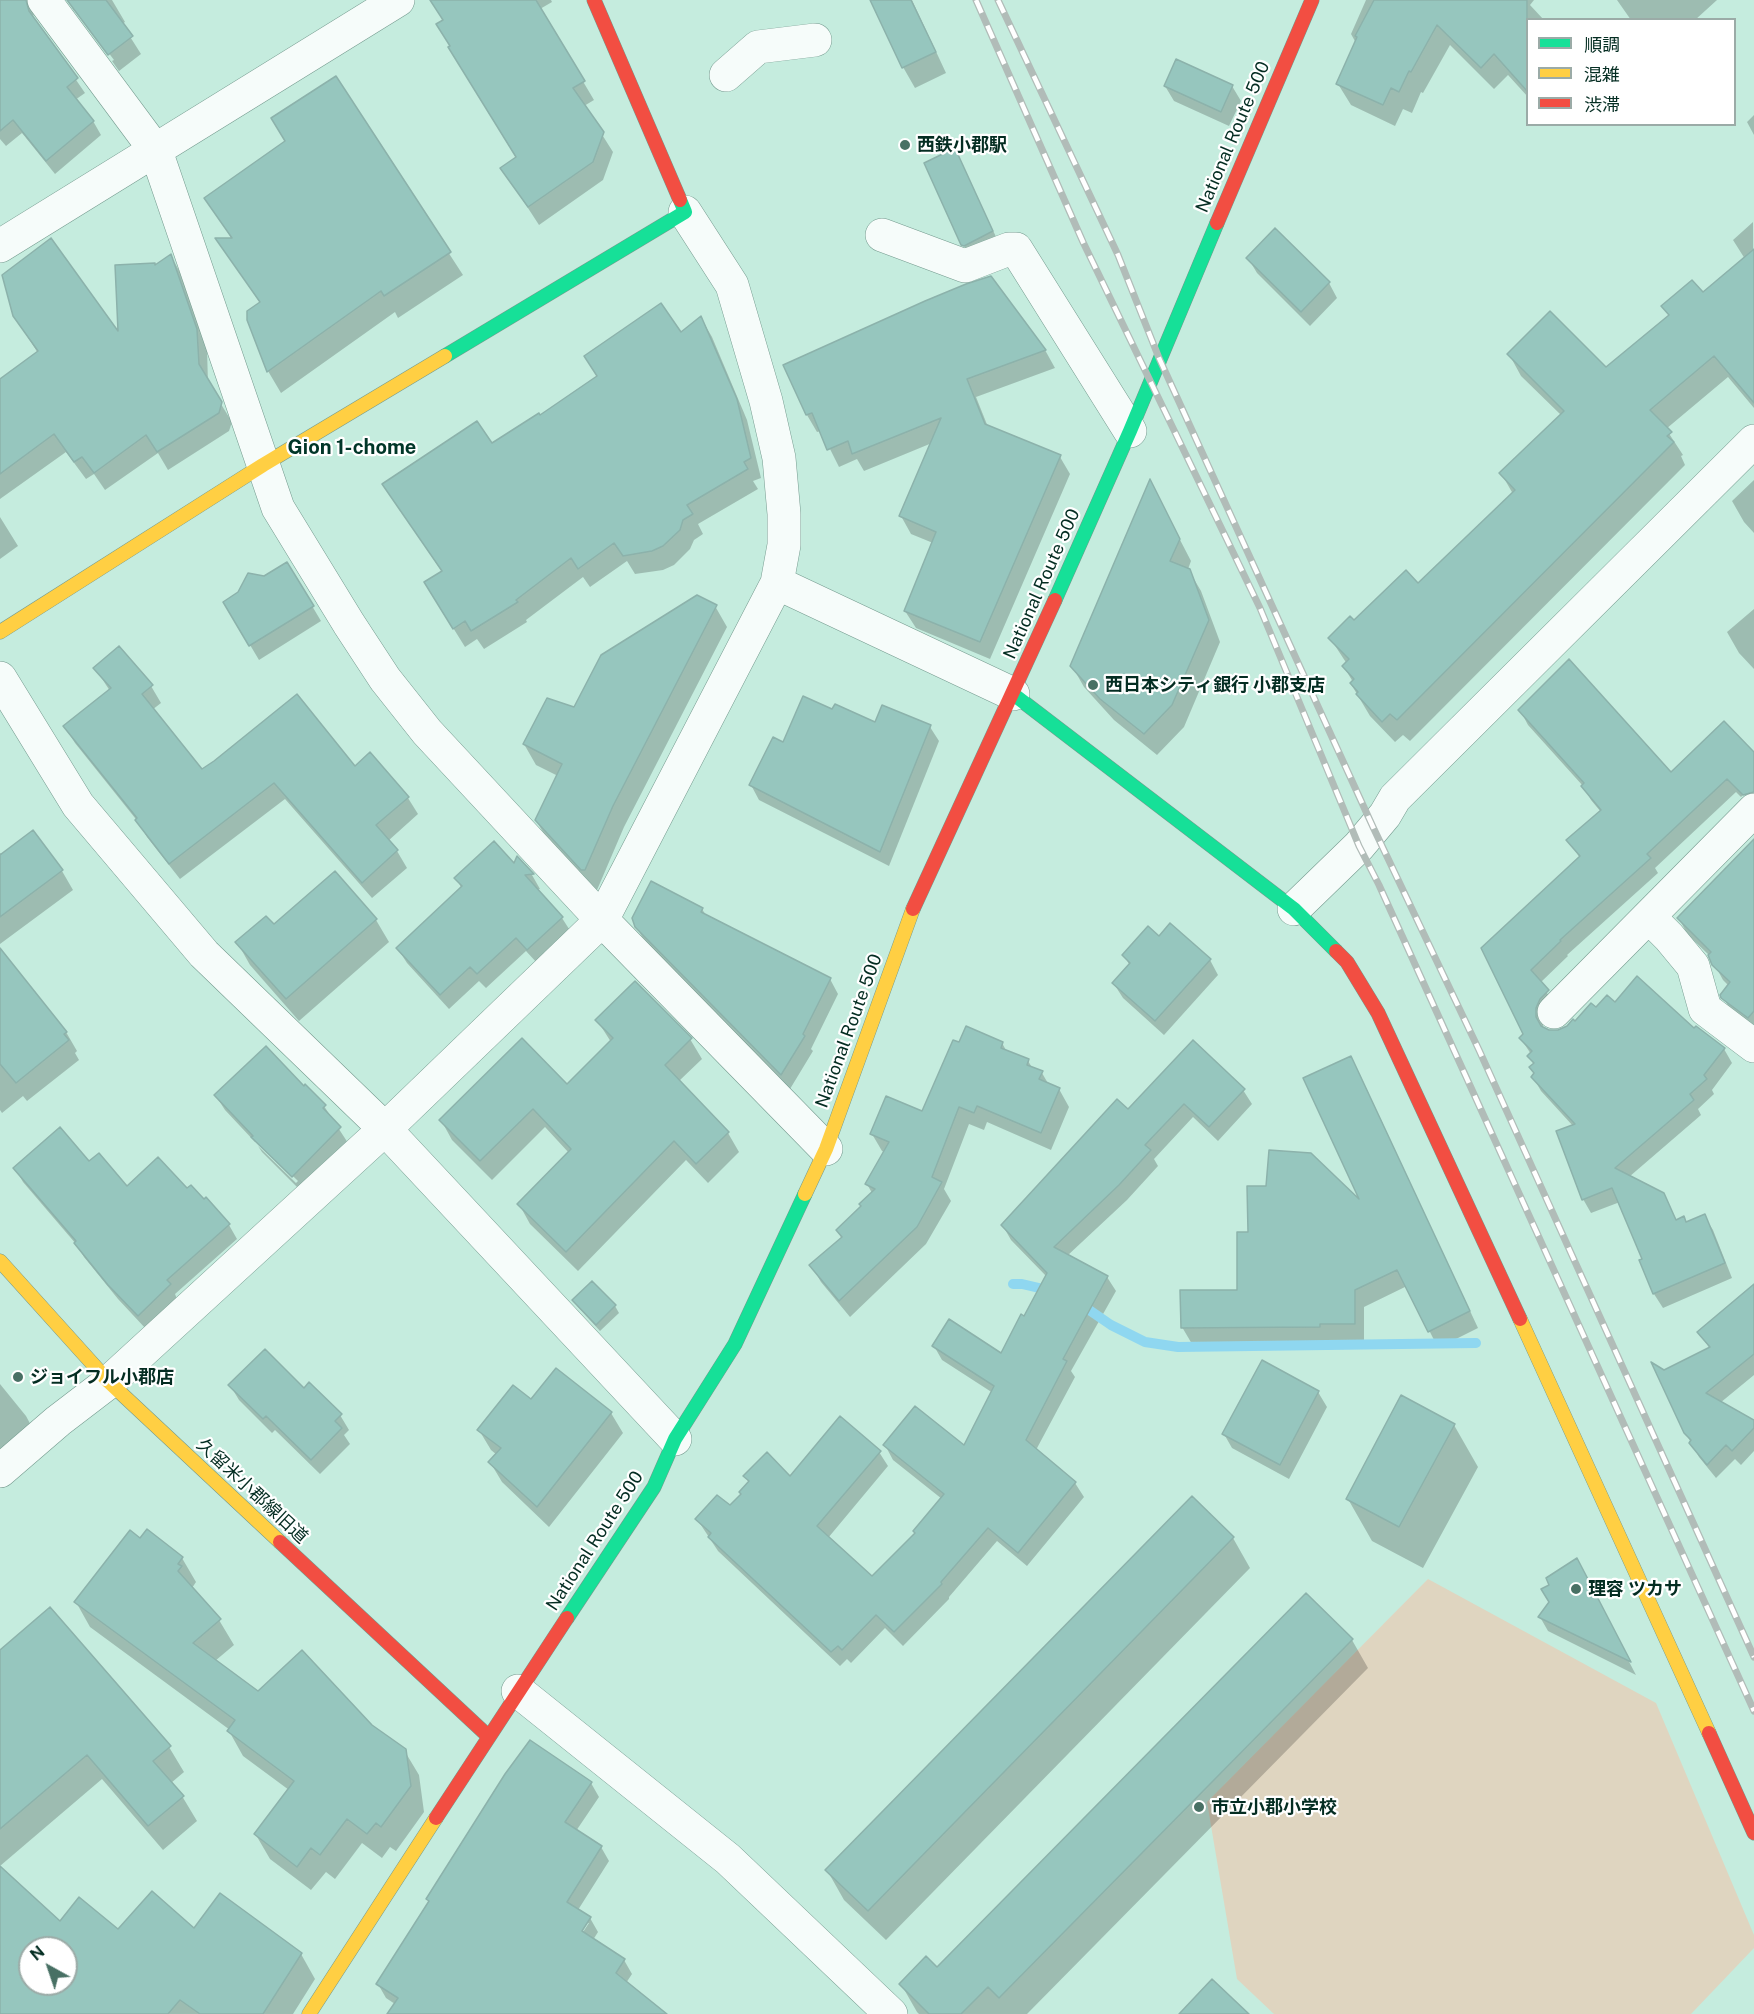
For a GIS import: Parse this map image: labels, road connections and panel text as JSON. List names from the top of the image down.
{
  "streets": {
    "main road": ["National Route 500", "久留米小郡線旧道"]
  },
  "crossings": [
    ["National Route 500", "久留米小郡線旧道"]
  ],
  "districts": ["Gion 1-chome"],
  "places": [
    "西鉄小郡駅",
    "西日本シティ銀行 小郡支店",
    "ジョイフル小郡店",
    "理容 ツカサ",
    "市立小郡小学校"
  ],
  "legend": ["順調", "混雑", "渋滞"],
  "north": "top left"
}
